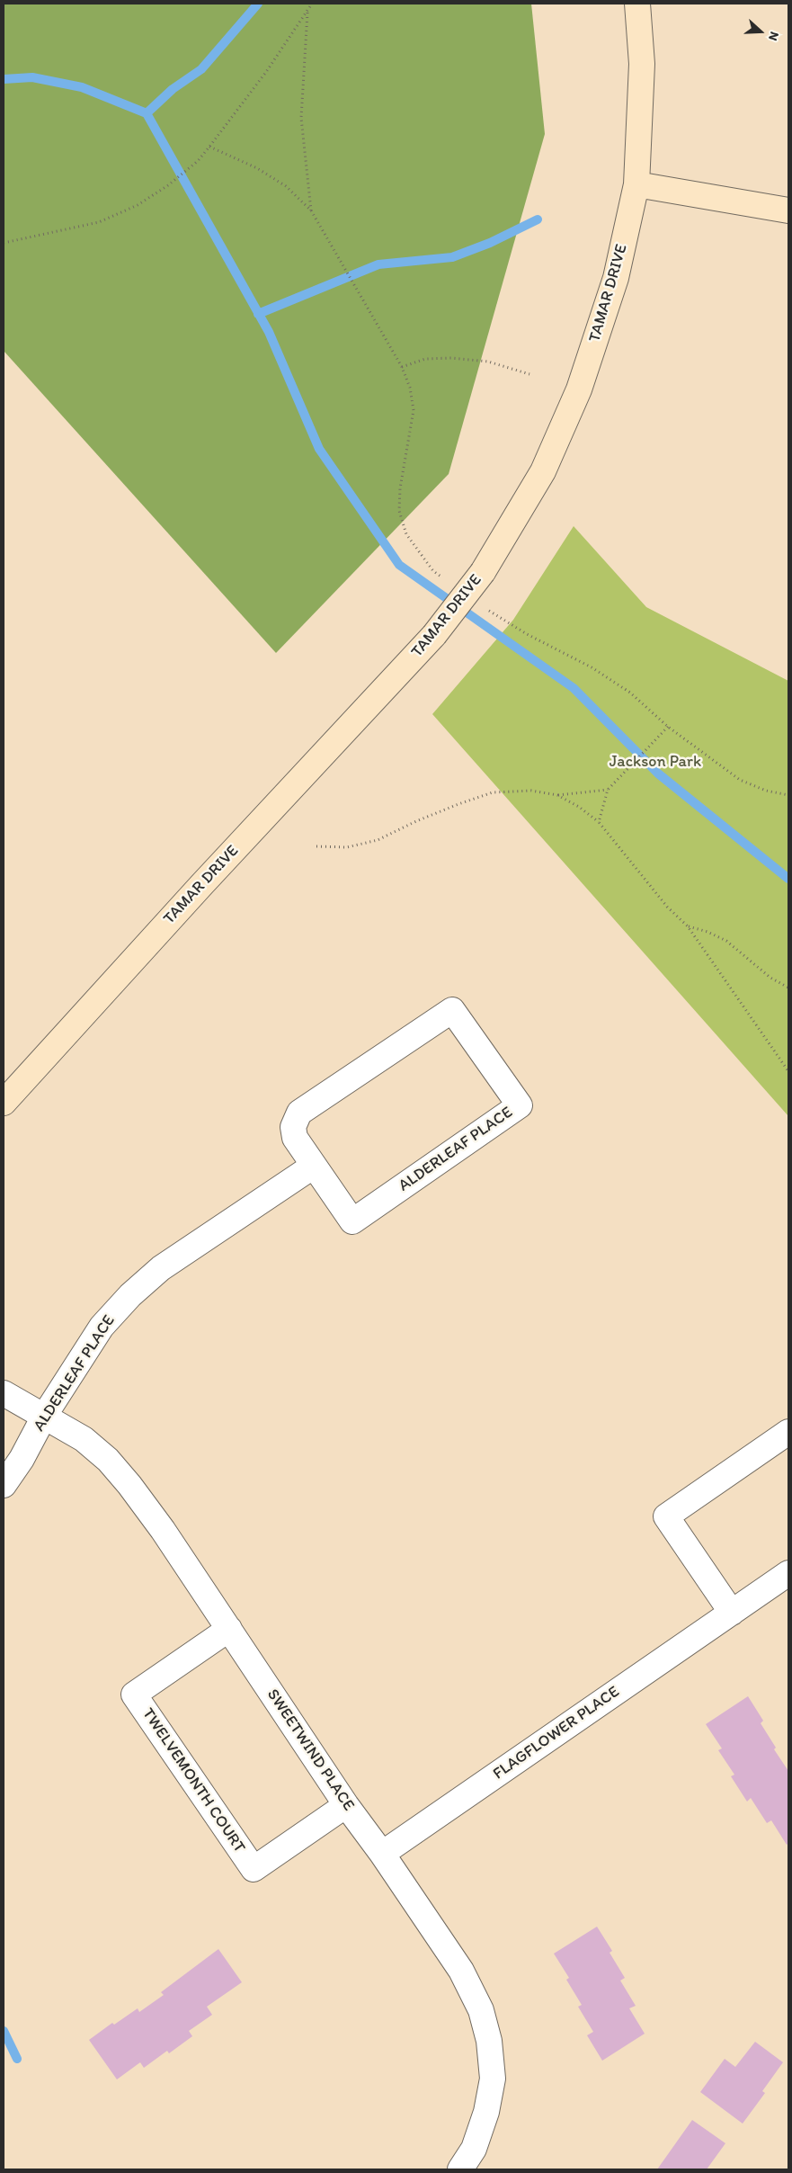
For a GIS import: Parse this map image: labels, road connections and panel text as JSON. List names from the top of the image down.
{
  "streets": {
    "street": [
      "TAMAR DRIVE",
      "ALDERLEAF PLACE",
      "FLAGFLOWER PLACE",
      "SWEETWIND PLACE",
      "TWELVEMONTH COURT"
    ]
  },
  "crossings": [
    ["ALDERLEAF PLACE", "SWEETWIND PLACE"],
    ["FLAGFLOWER PLACE", "SWEETWIND PLACE"],
    ["SWEETWIND PLACE", "TWELVEMONTH COURT"]
  ],
  "parks": ["Jackson Park"],
  "north": "right"
}
